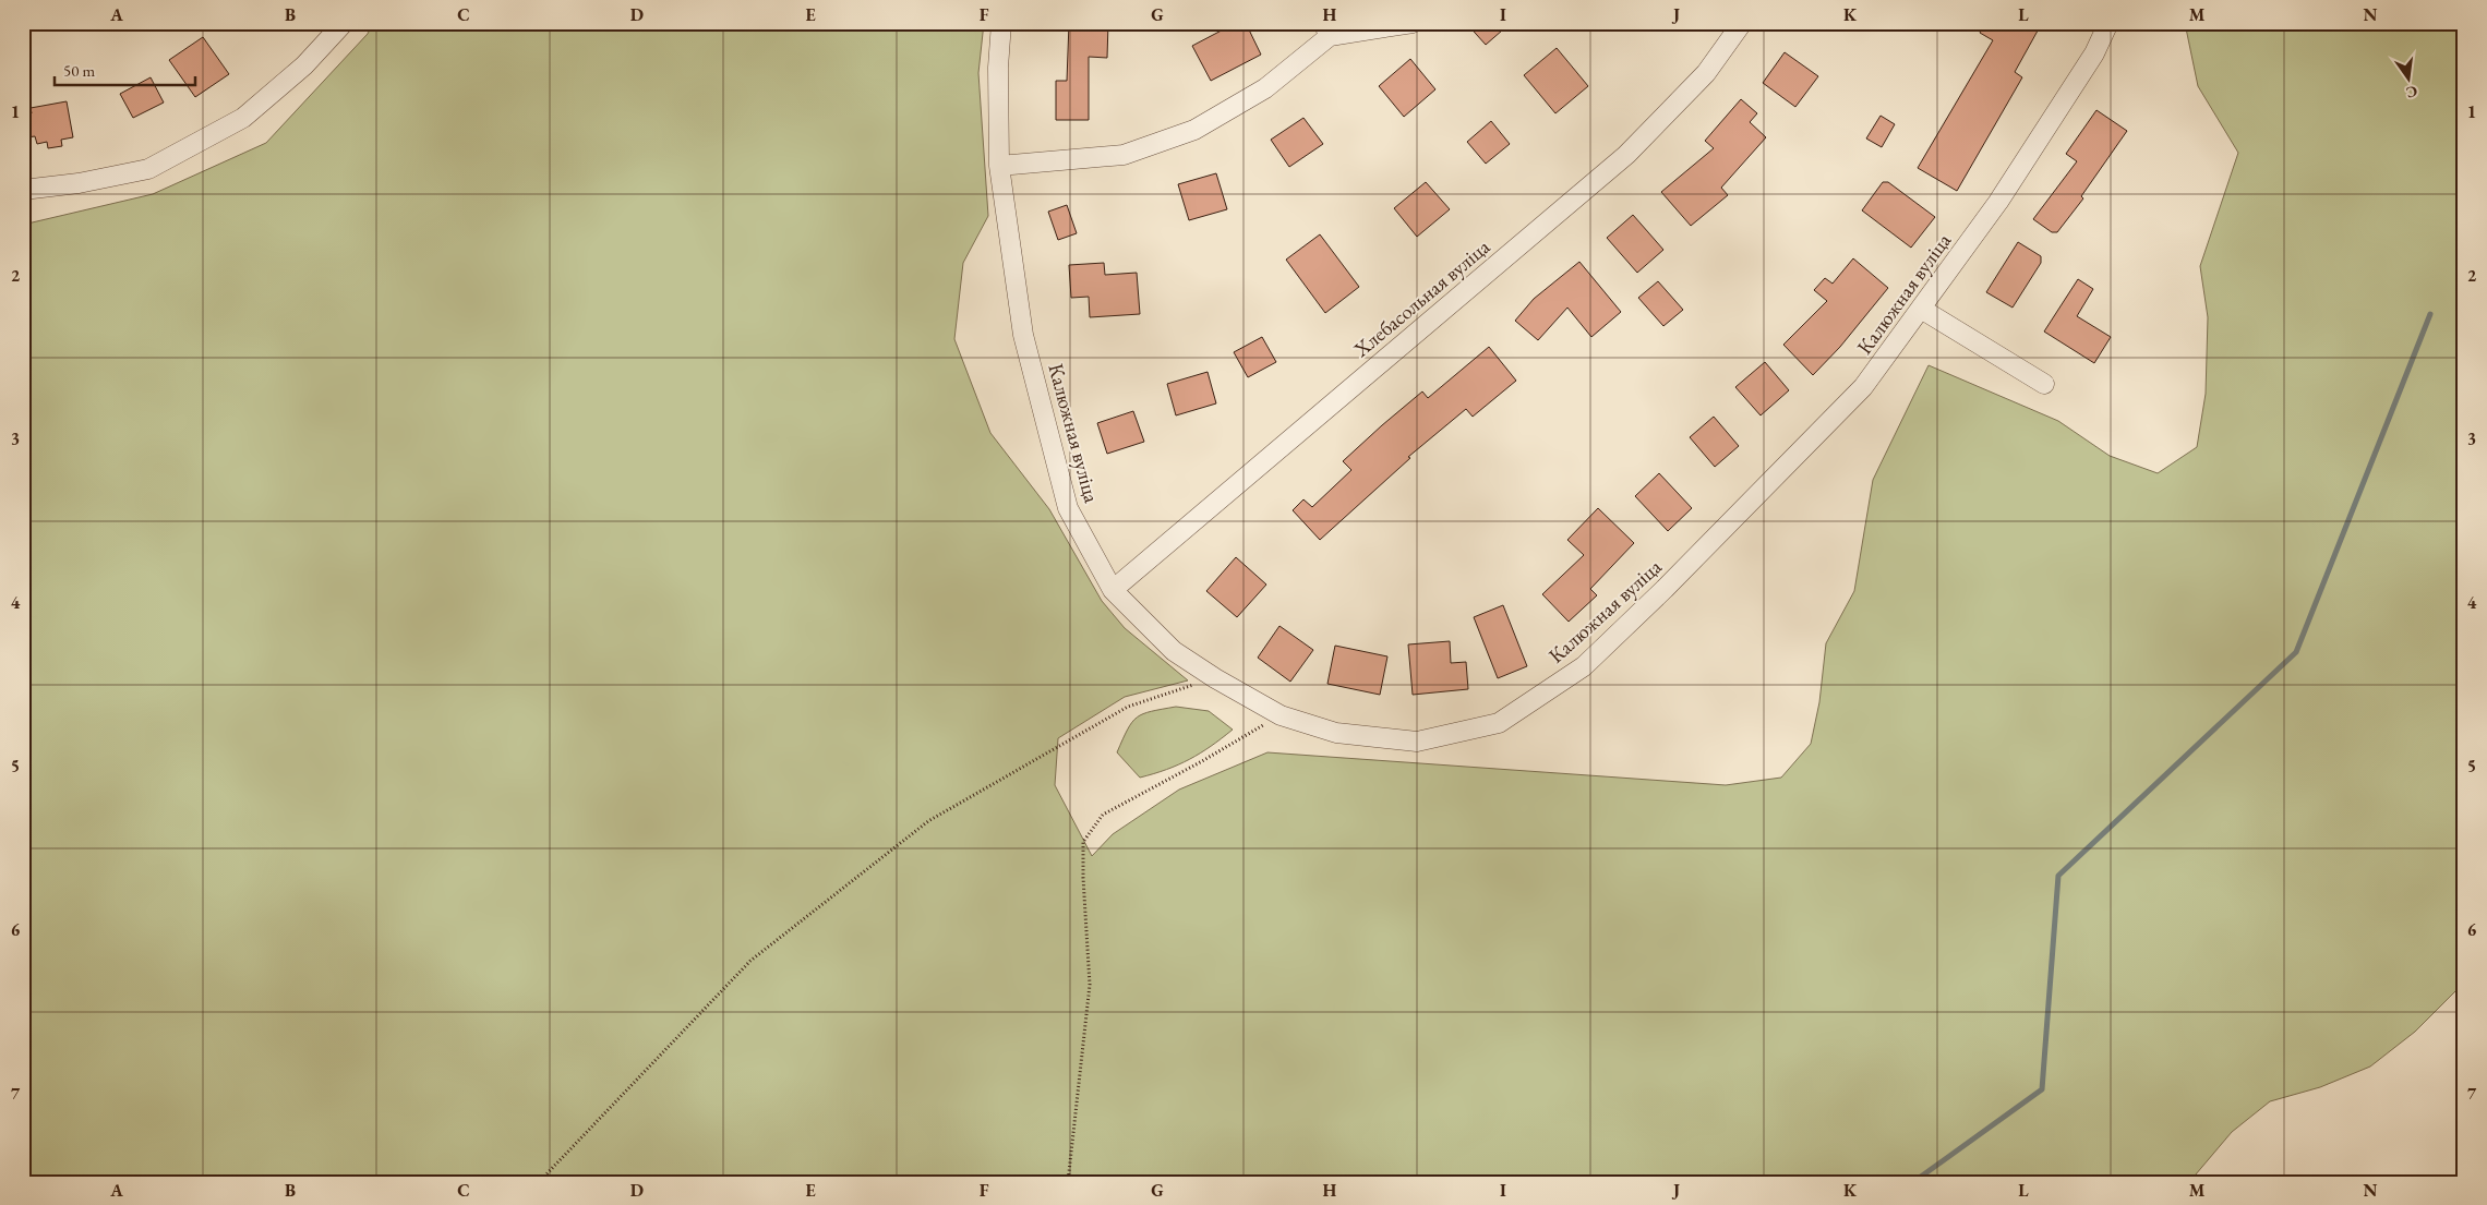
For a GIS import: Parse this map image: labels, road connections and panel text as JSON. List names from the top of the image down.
{
  "streets": {
    "street": ["Калюжная вуліца", "Хлебасольная вуліца"]
  },
  "crossings": [
    ["Калюжная вуліца", "Хлебасольная вуліца"]
  ],
  "scale_bar": "50 m",
  "north": "bottom",
  "grid": {
    "columns": [
      "A",
      "B",
      "C",
      "D",
      "E",
      "F",
      "G",
      "H",
      "I",
      "J",
      "K",
      "L",
      "M",
      "N"
    ],
    "rows": [
      "1",
      "2",
      "3",
      "4",
      "5",
      "6",
      "7"
    ]
  }
}
